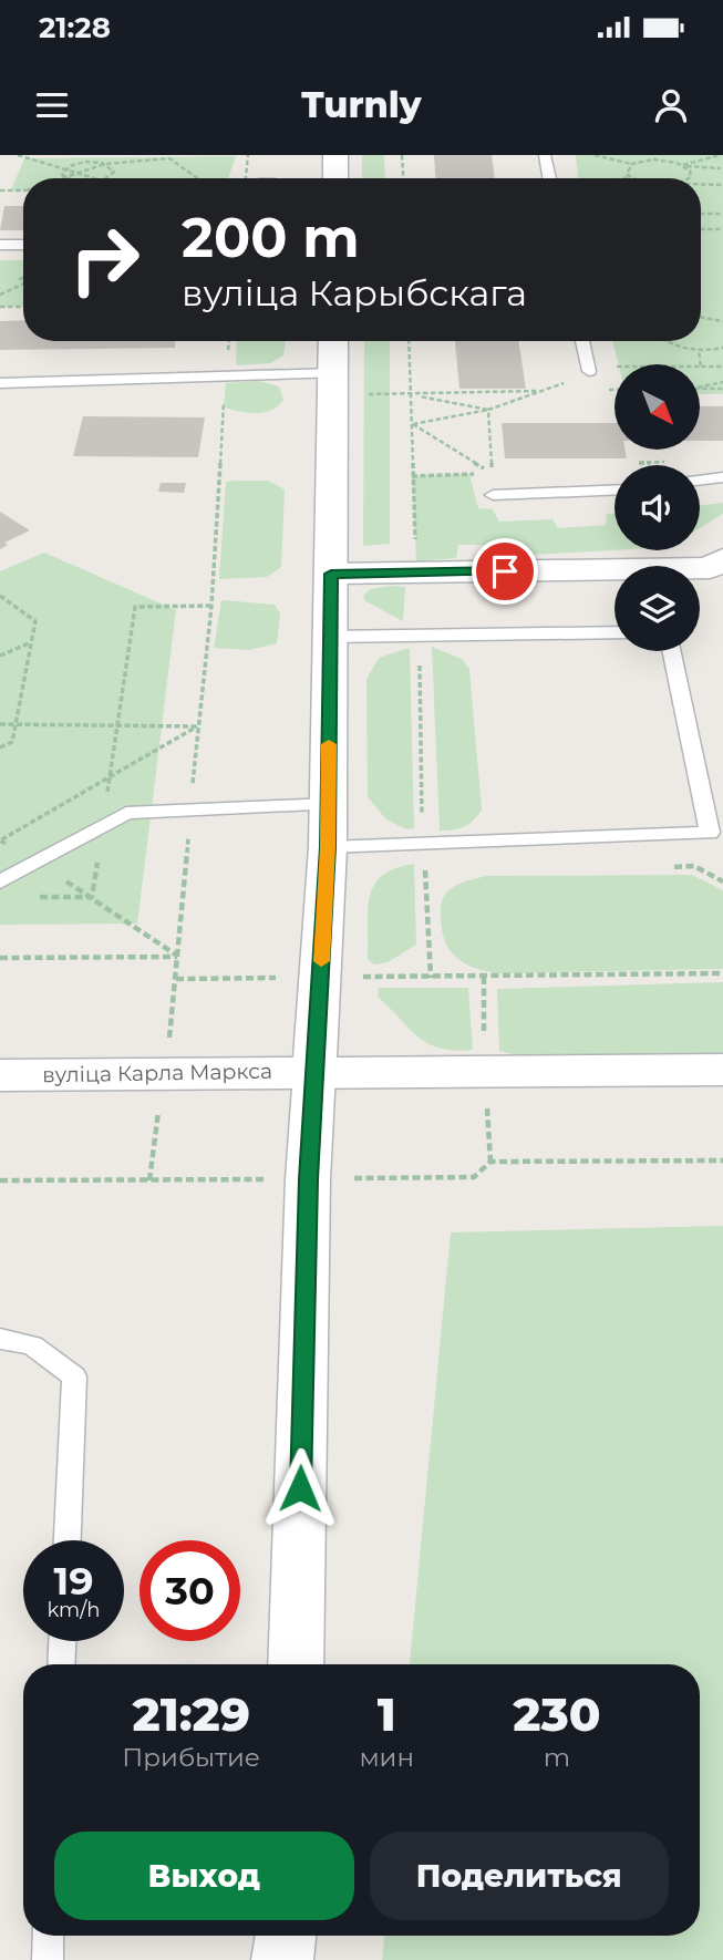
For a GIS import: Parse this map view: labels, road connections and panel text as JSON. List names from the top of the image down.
{
  "streets": {
    "main road": ["вуліца Карла Маркса"]
  },
  "north": "bottom right",
  "page": {
    "status": "21:28",
    "header": "Turnly",
    "turn": ["200 m", "вуліца Карыбскага"],
    "speed": "19 km/h",
    "limit": "30",
    "eta": [
      "21:29",
      "Прибытие",
      "1",
      "мин",
      "230",
      "m"
    ],
    "buttons": ["Выход", "Поделиться"]
  }
}
